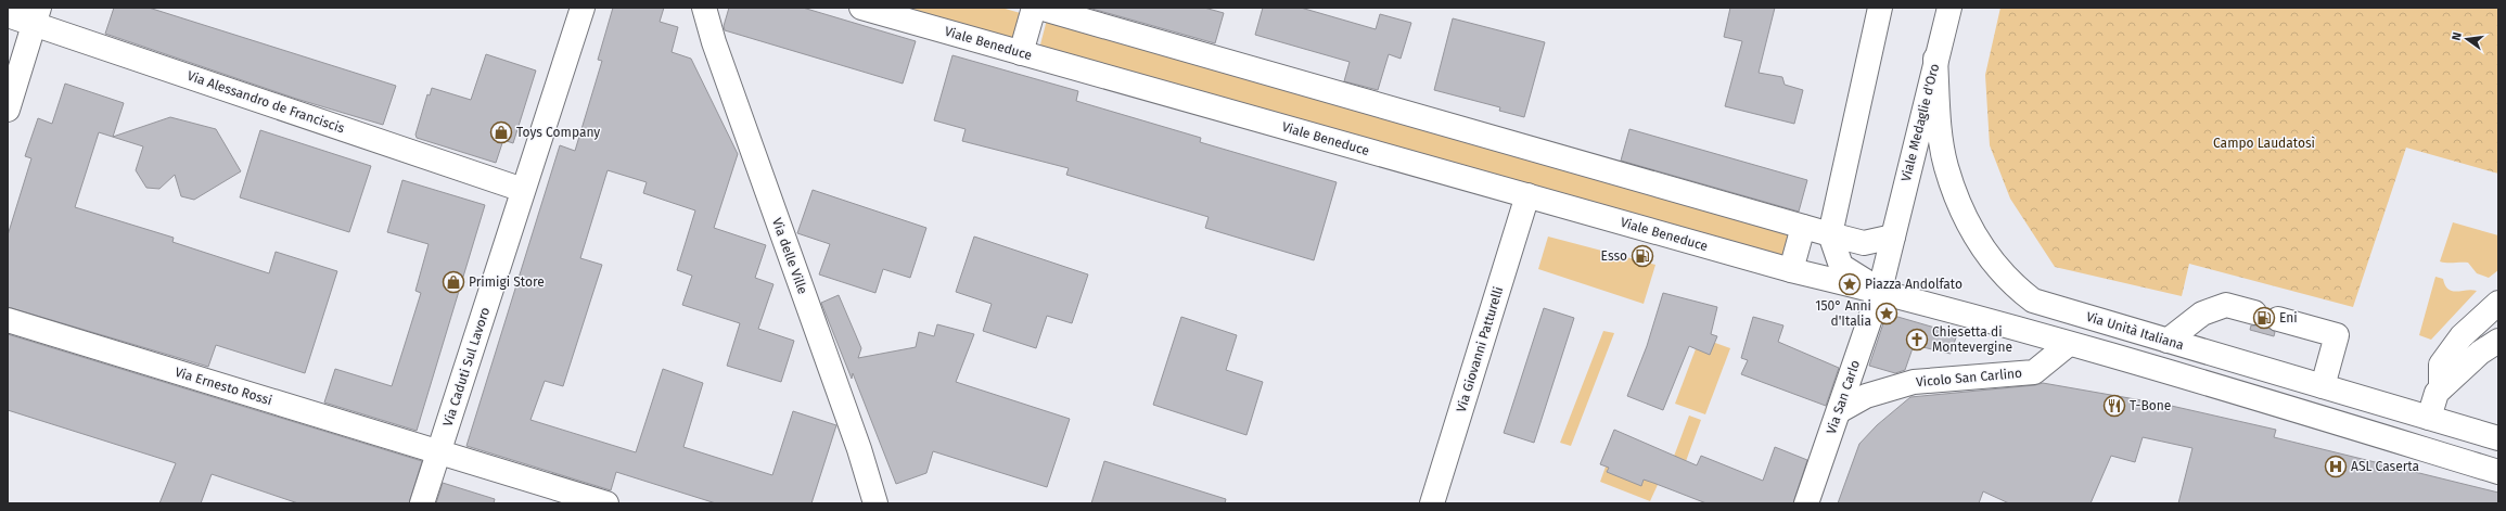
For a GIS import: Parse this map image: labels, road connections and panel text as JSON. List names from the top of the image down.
{
  "streets": {
    "street": [
      "Viale Beneduce",
      "Via Alessandro de Franciscis",
      "Viale Medaglie d'Oro",
      "Via delle Ville",
      "Via Unità Italiana",
      "Via Giovanni Patturelli",
      "Via Caduti Sul Lavoro",
      "Vicolo San Carlino",
      "Via Ernesto Rossi",
      "Via San Carlo"
    ]
  },
  "crossings": [
    ["Viale Beneduce", "Via Giovanni Patturelli"],
    ["Via Alessandro de Franciscis", "Via Caduti Sul Lavoro"],
    ["Viale Medaglie d'Oro", "Via Unità Italiana"],
    ["Via Caduti Sul Lavoro", "Via Ernesto Rossi"],
    ["Vicolo San Carlino", "Via San Carlo"]
  ],
  "parks": ["Campo Laudatosì"],
  "places": {
    "shop": ["Toys Company", "Primigi Store"],
    "fuel station": ["Esso", "Eni"],
    "place": ["Piazza Andolfato", "150° Anni d'Italia"],
    "church": ["Chiesetta di Montevergine"],
    "restaurant": ["T-Bone"],
    "hospital": ["ASL Caserta"]
  },
  "north": "left"
}
